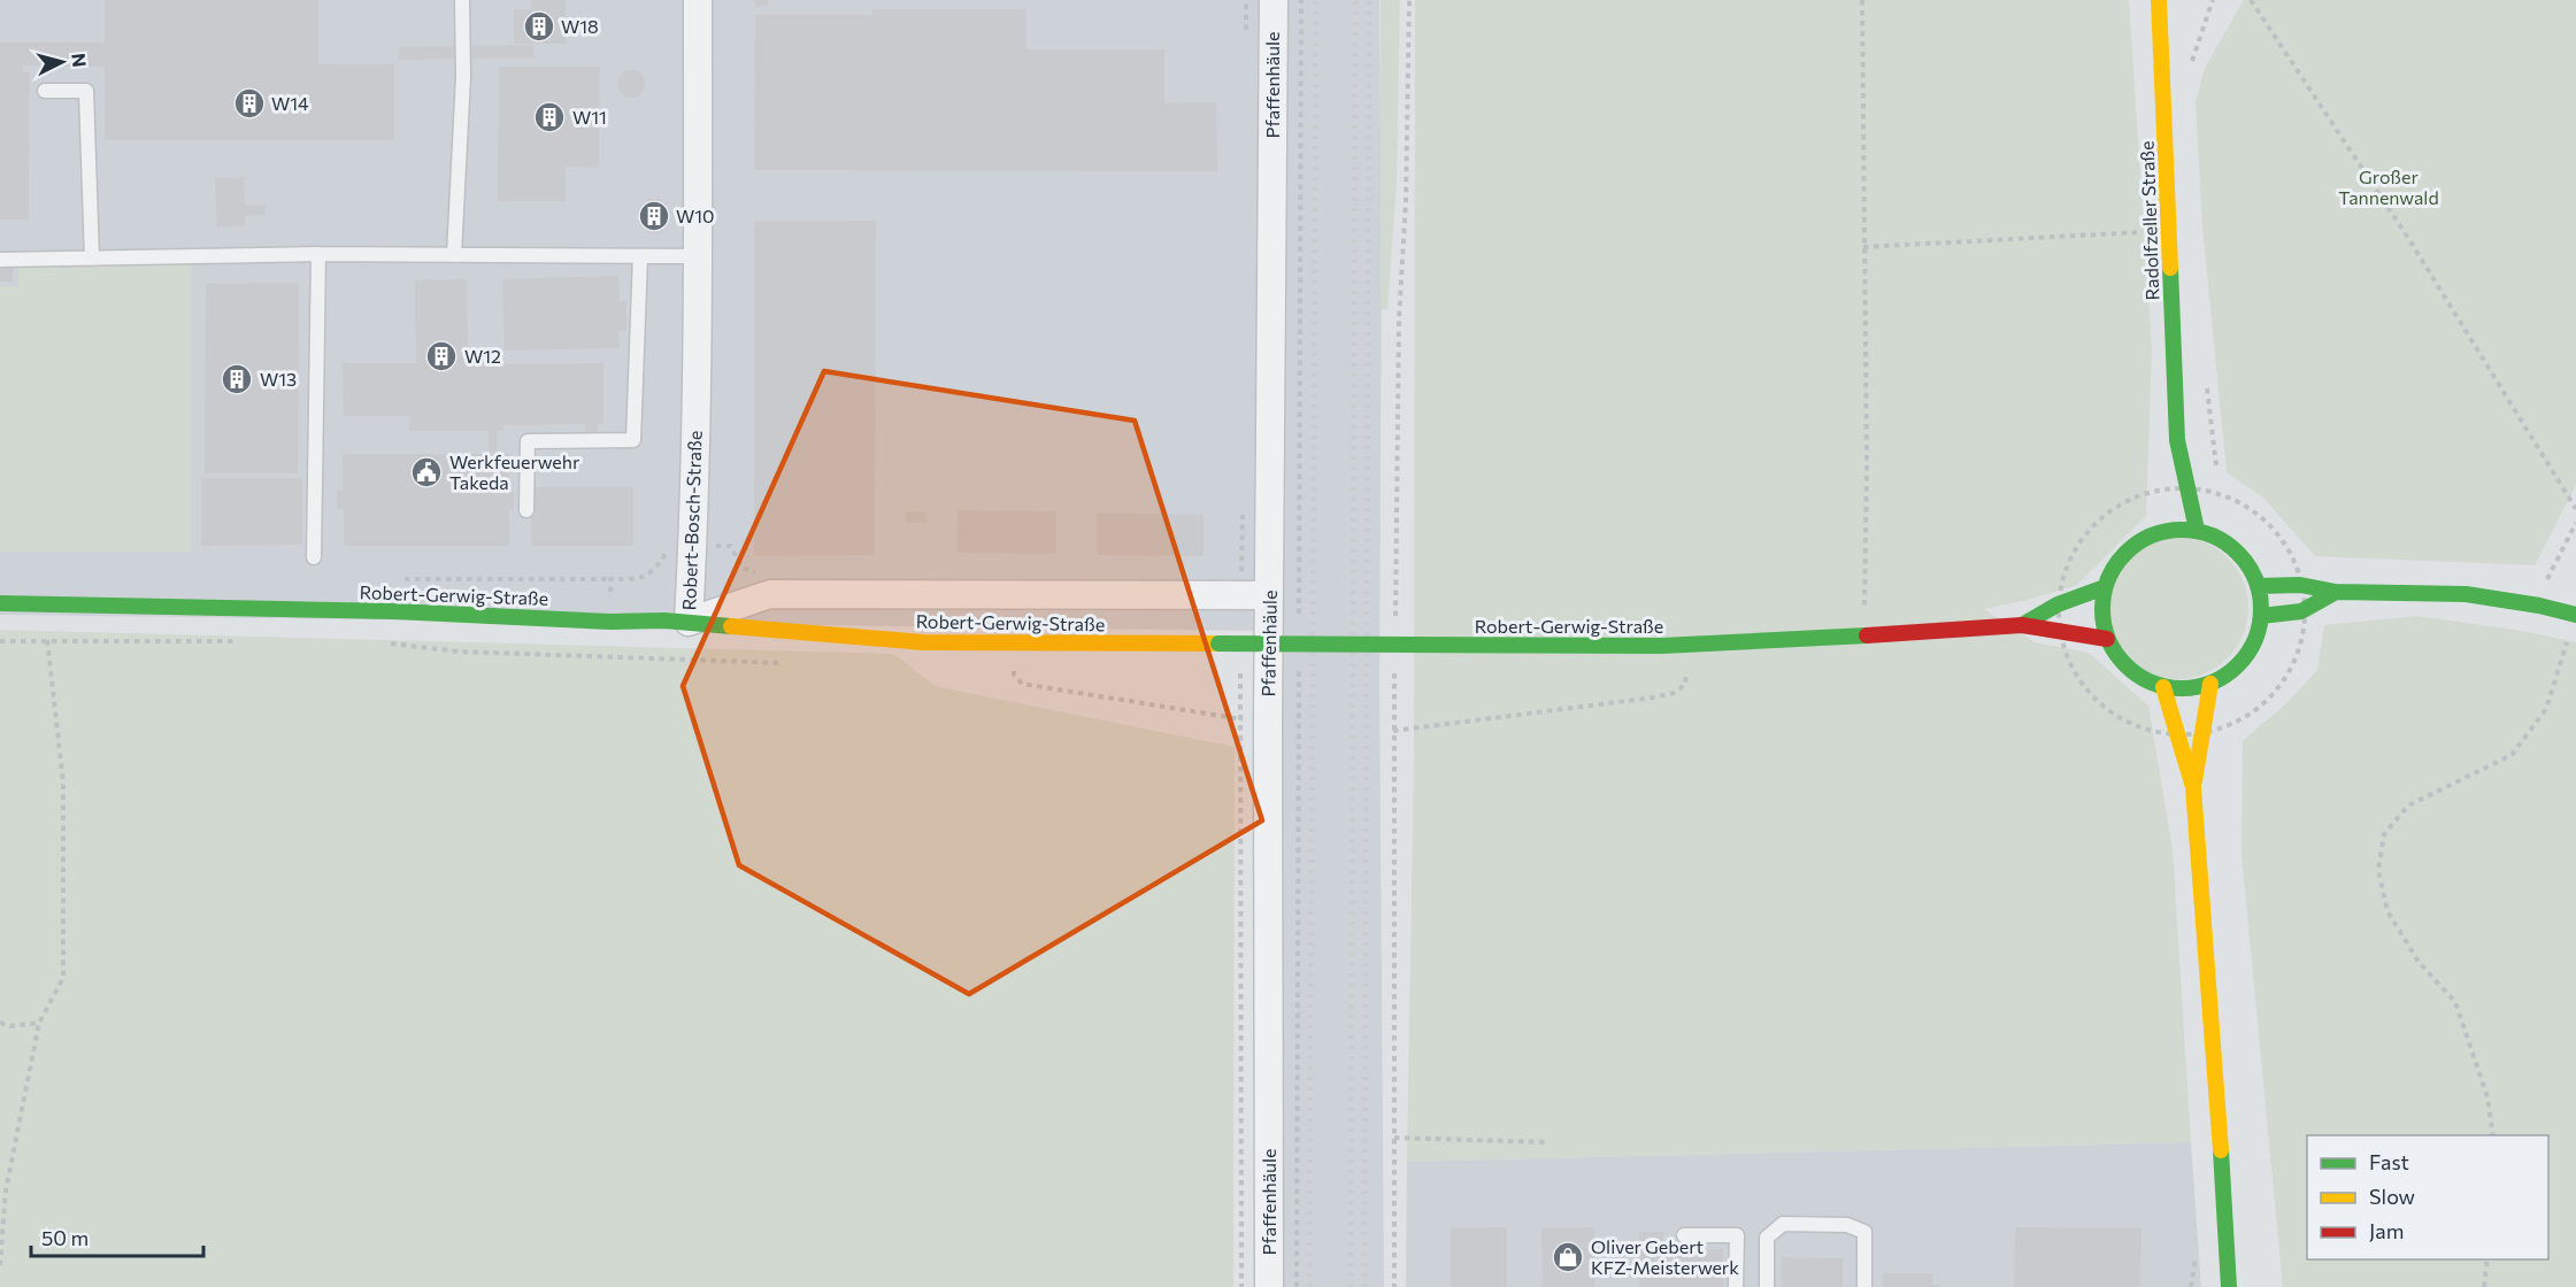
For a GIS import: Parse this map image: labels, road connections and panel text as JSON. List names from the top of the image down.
{
  "streets": {
    "street": [
      "Pfaffenhäule",
      "Radolfzeller Straße",
      "Robert-Bosch-Straße",
      "Robert-Gerwig-Straße"
    ]
  },
  "crossings": [
    ["Pfaffenhäule", "Robert-Bosch-Straße"],
    ["Robert-Bosch-Straße", "Robert-Gerwig-Straße"]
  ],
  "parks": ["Großer Tannenwald"],
  "places": {
    "building": [
      "W18",
      "W14",
      "W11",
      "W10",
      "W12",
      "W13"
    ],
    "public building": ["Werkfeuerwehr Takeda"],
    "shop": ["Oliver Gebert KFZ-Meisterwerk"]
  },
  "legend": ["Fast", "Slow", "Jam"],
  "scale_bar": "50 m",
  "north": "right"
}
